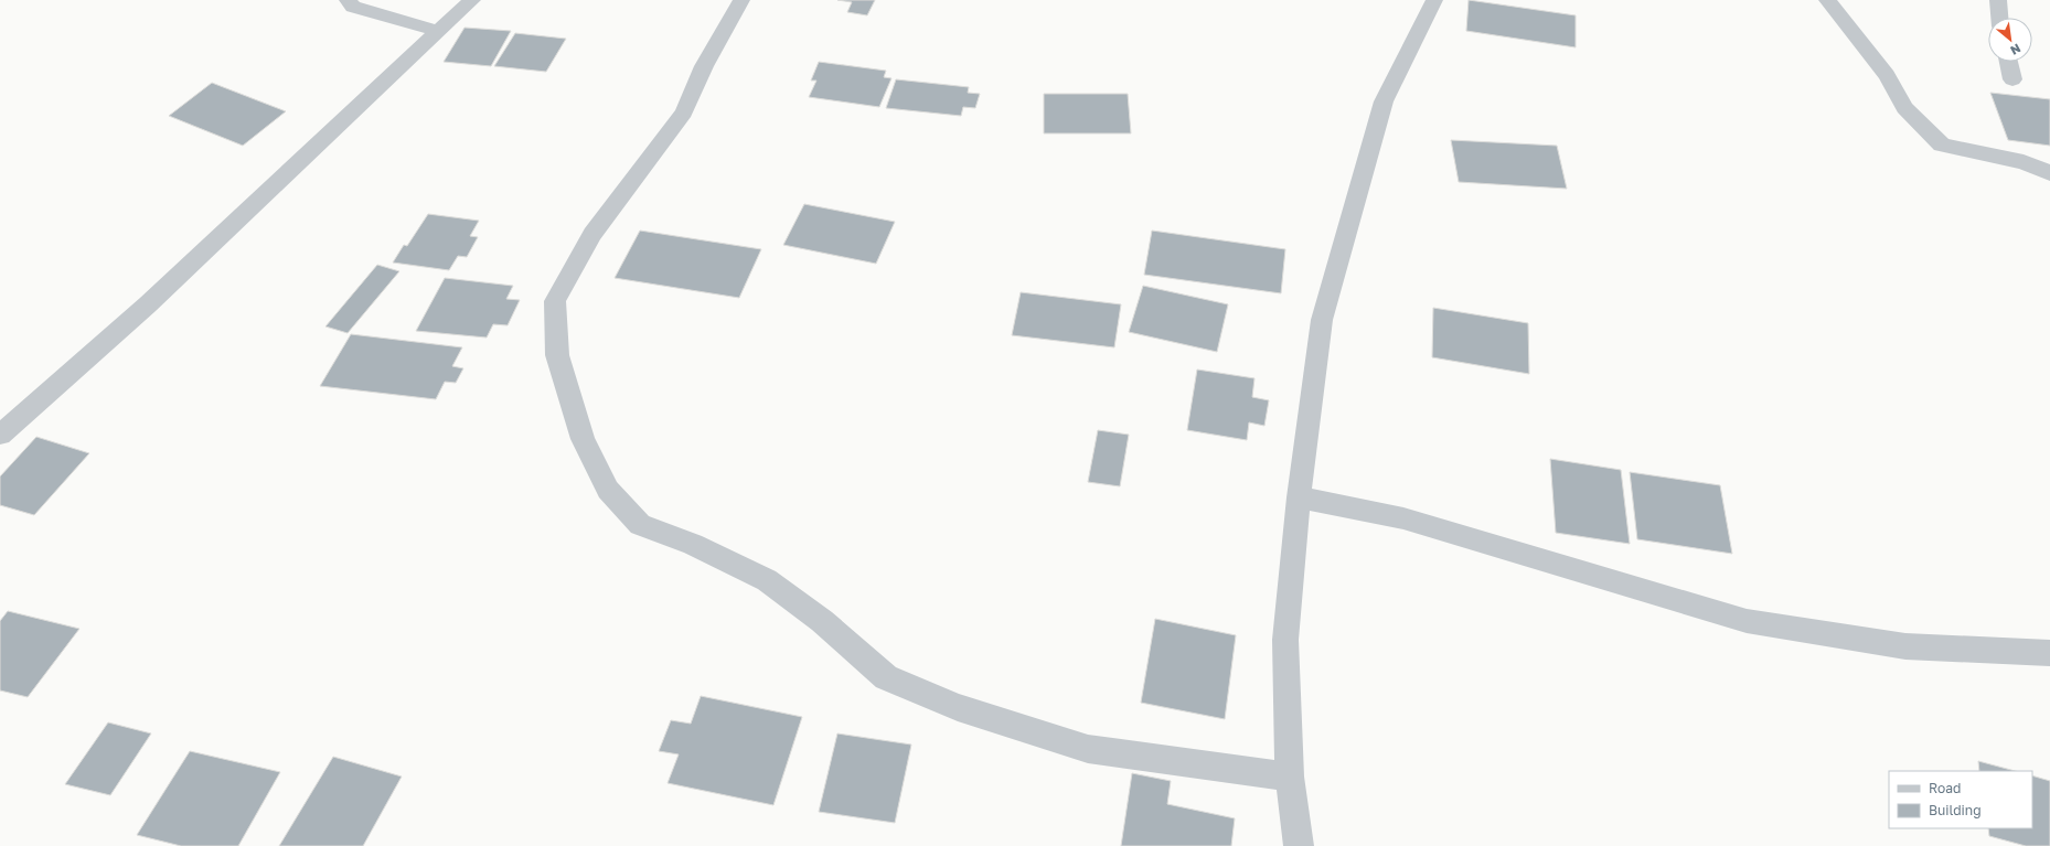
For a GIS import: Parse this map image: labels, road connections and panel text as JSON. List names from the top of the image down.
{
  "legend": ["Road", "Building"],
  "north": "bottom right"
}
